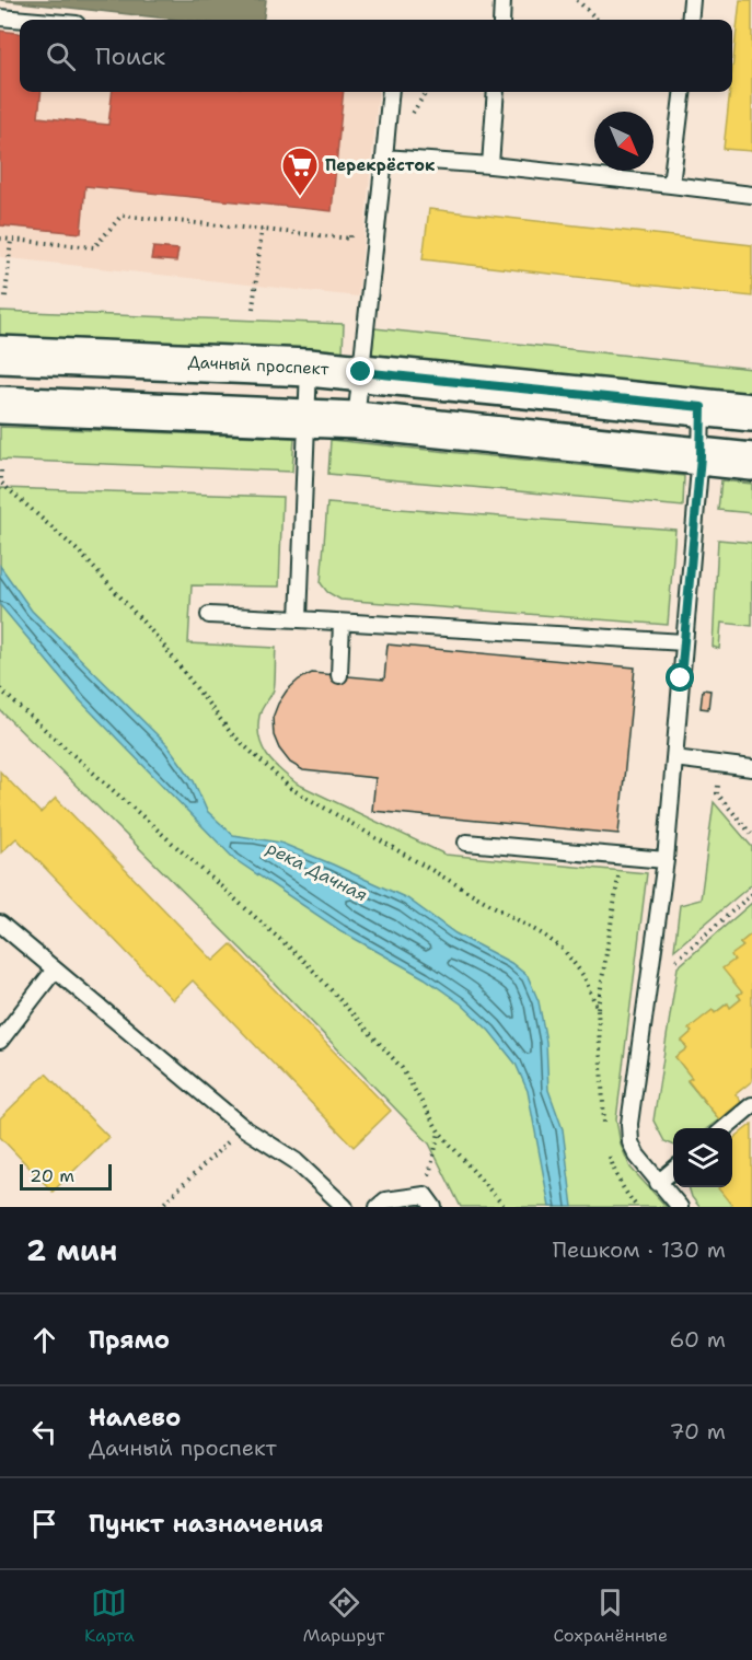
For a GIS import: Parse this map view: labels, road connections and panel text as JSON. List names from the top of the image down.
{
  "streets": {
    "main road": ["Дачный проспект"]
  },
  "water": ["река Дачная"],
  "places": {
    "supermarket": ["Перекрёсток"]
  },
  "scale_bar": "20 m",
  "north": "bottom right",
  "page": {
    "search": "Поиск",
    "scale": "20 m",
    "heading": ["2 мин", "Пешком · 130 m"],
    "list": [
      ["Прямо", "60 m"],
      ["Налево", "Дачный проспект", "70 m"],
      "Пункт назначения"
    ],
    "nav": ["Карта", "Маршрут", "Сохранённые"]
  }
}
